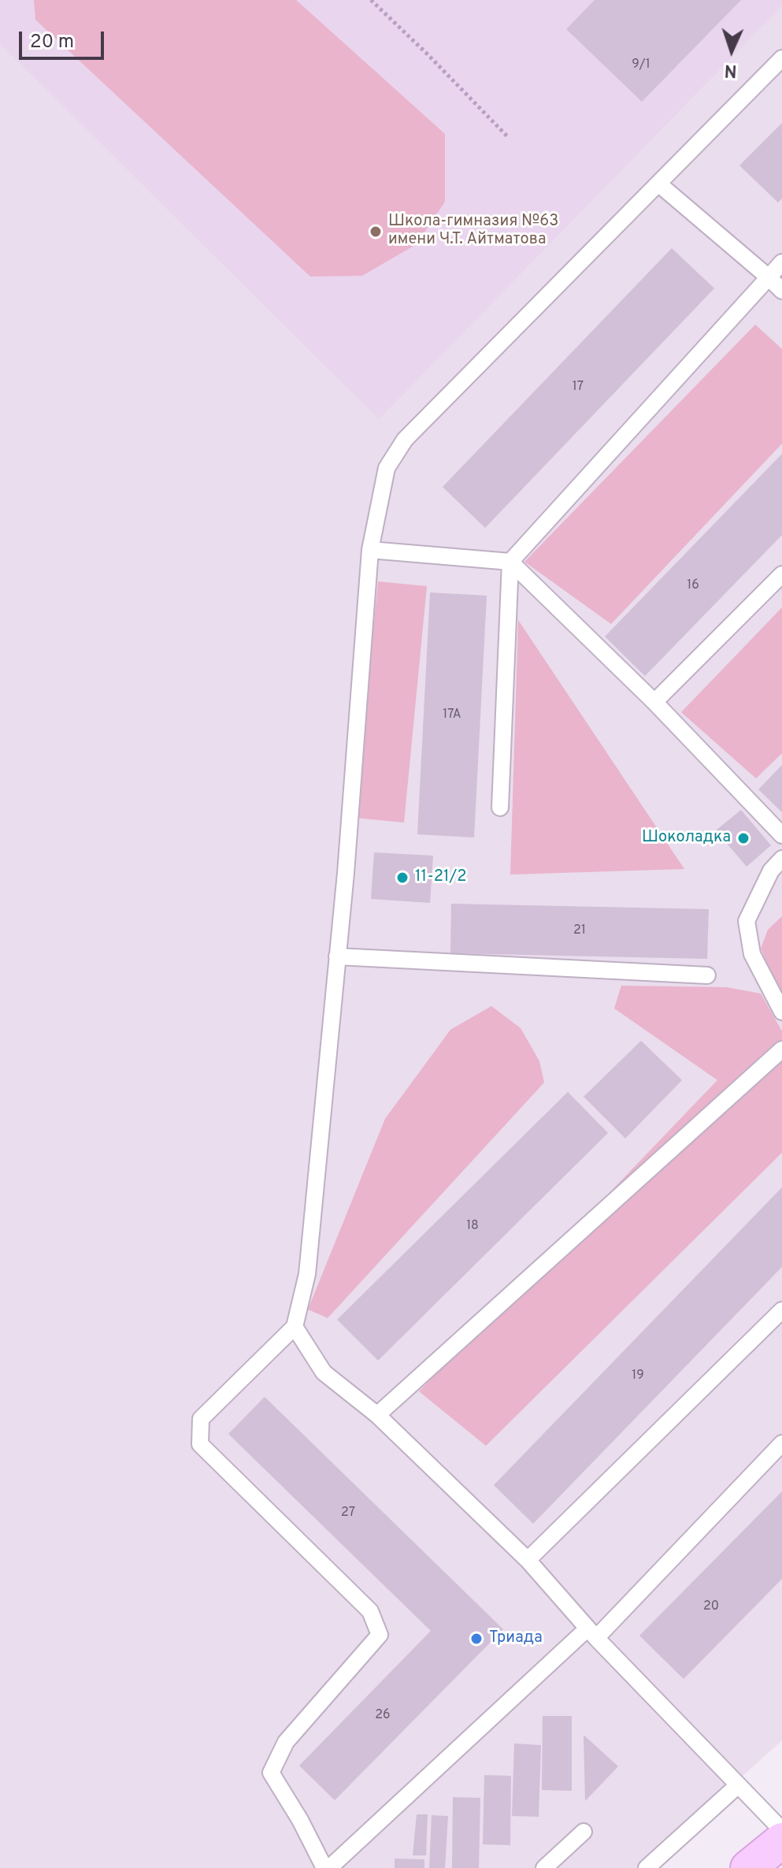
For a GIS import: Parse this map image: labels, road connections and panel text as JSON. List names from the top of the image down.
{
  "places": [
    "Школа-гимназия №63 имени Ч.Т. Айтматова",
    "Шоколадка",
    "11-21/2",
    "Триада"
  ],
  "house_numbers": [
    "9/1",
    "17",
    "16",
    "17А",
    "21",
    "18",
    "19",
    "27",
    "20",
    "26"
  ],
  "scale_bar": "20 m",
  "north": "bottom"
}
